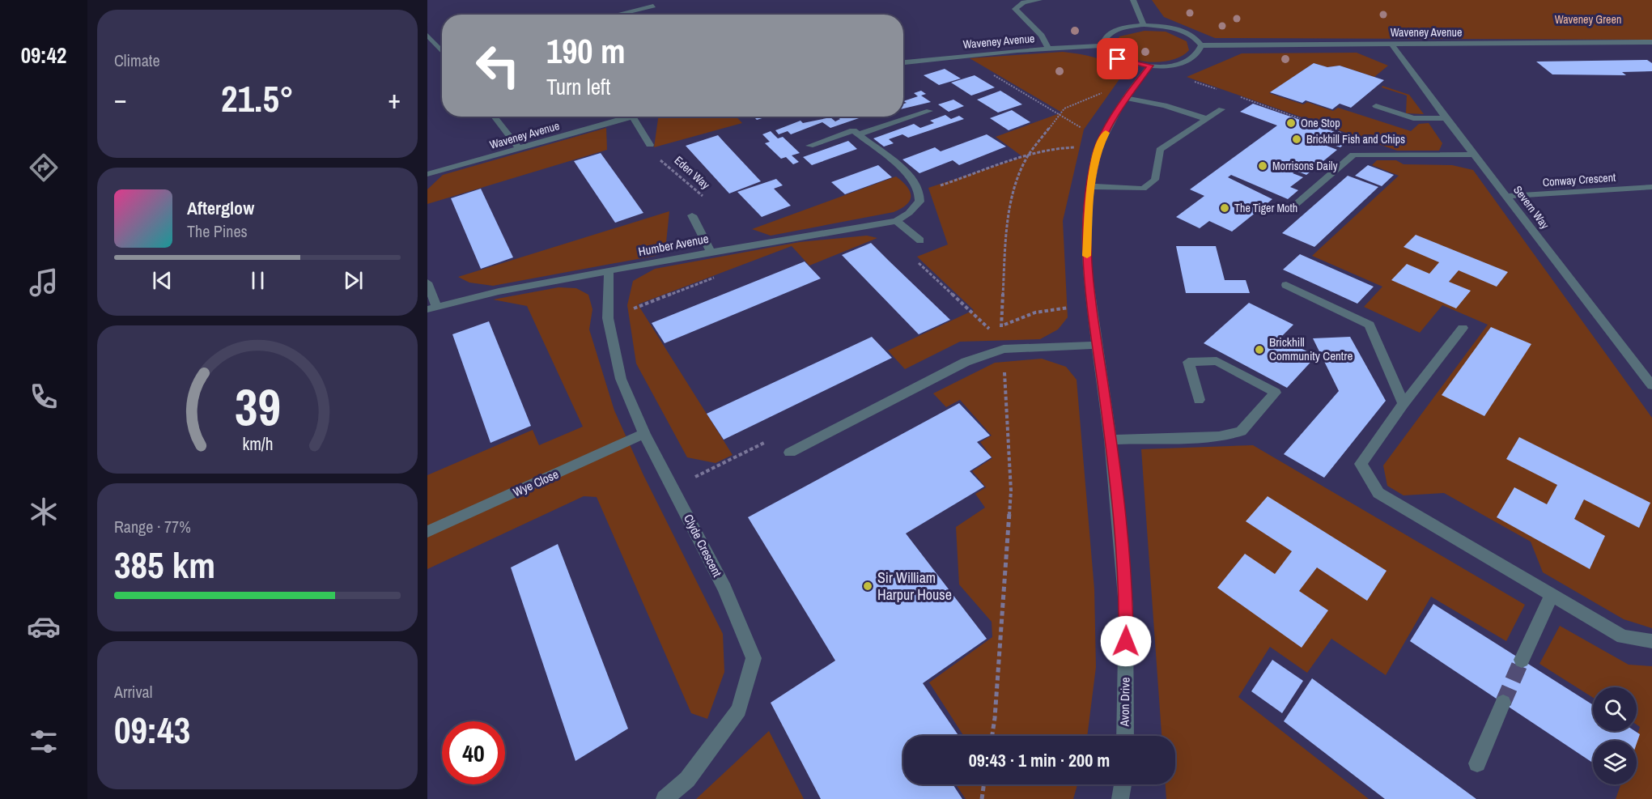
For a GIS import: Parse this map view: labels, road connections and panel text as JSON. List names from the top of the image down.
{
  "streets": {
    "street": [
      "Waveney Avenue",
      "Conway Crescent",
      "Severn Way",
      "Humber Avenue",
      "Wye Close",
      "Clyde Crescent",
      "Avon Drive"
    ],
    "path": ["Eden Way"]
  },
  "crossings": [
    ["Waveney Avenue", "Severn Way"],
    ["Conway Crescent", "Severn Way"],
    ["Humber Avenue", "Clyde Crescent"],
    ["Wye Close", "Clyde Crescent"]
  ],
  "parks": ["Waveney Green"],
  "places": [
    "One Stop",
    "Brickhill Fish and Chips",
    "Morrisons Daily",
    "The Tiger Moth",
    "Brickhill Community Centre",
    "Sir William Harpur House"
  ],
  "page": {
    "tabs": "09:42",
    "tile": [
      "Climate",
      ["Range · 77%", "385 km"],
      ["Arrival", "09:43"]
    ],
    "turn": ["190 m", "Turn left"],
    "heat": ["−", "21.5°", "+"],
    "song": ["Afterglow", "The Pines"],
    "limit": "40",
    "trip": "09:43 · 1 min · 200 m",
    "gauge": ["39", "km/h"]
  }
}
